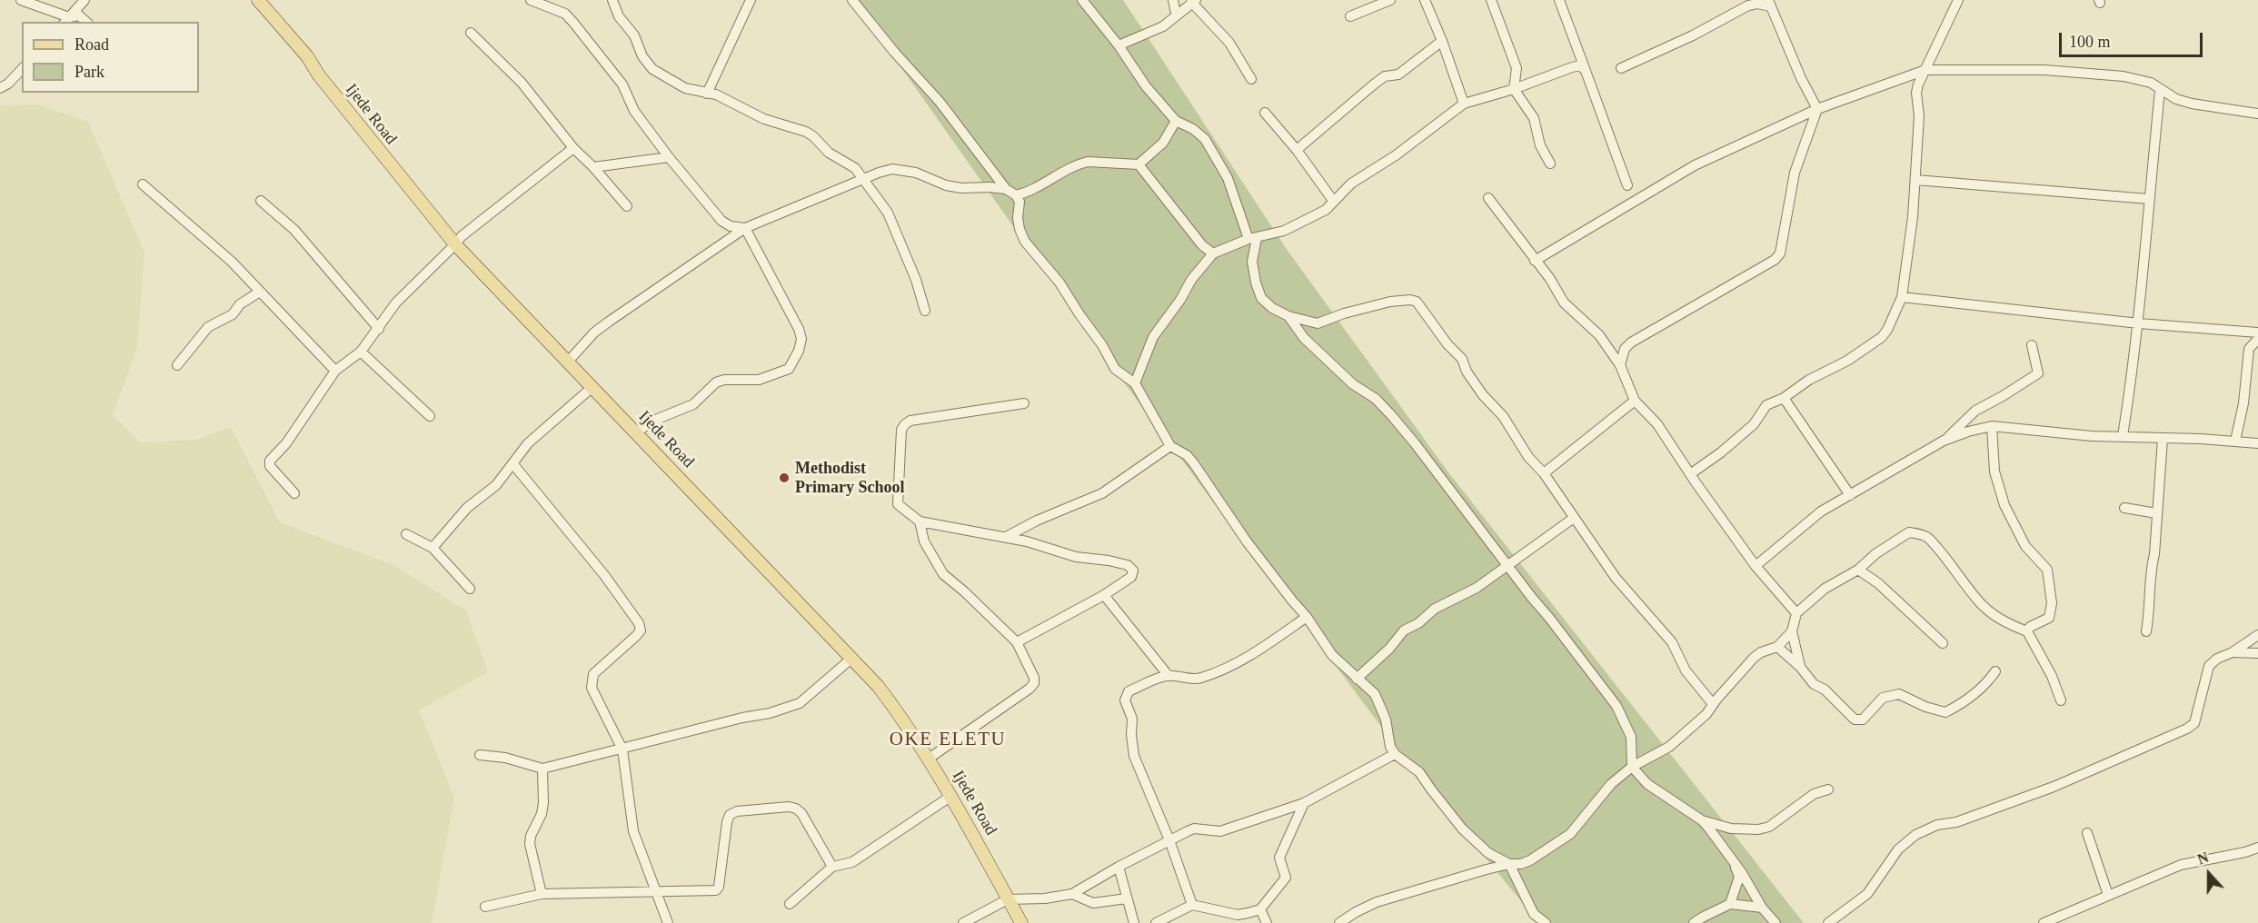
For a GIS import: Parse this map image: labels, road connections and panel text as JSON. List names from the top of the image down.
{
  "streets": {
    "main road": ["Ijede Road"]
  },
  "districts": ["OKE ELETU"],
  "places": ["Methodist Primary School"],
  "legend": ["Road", "Park"],
  "scale_bar": "100 m",
  "north": "top"
}
